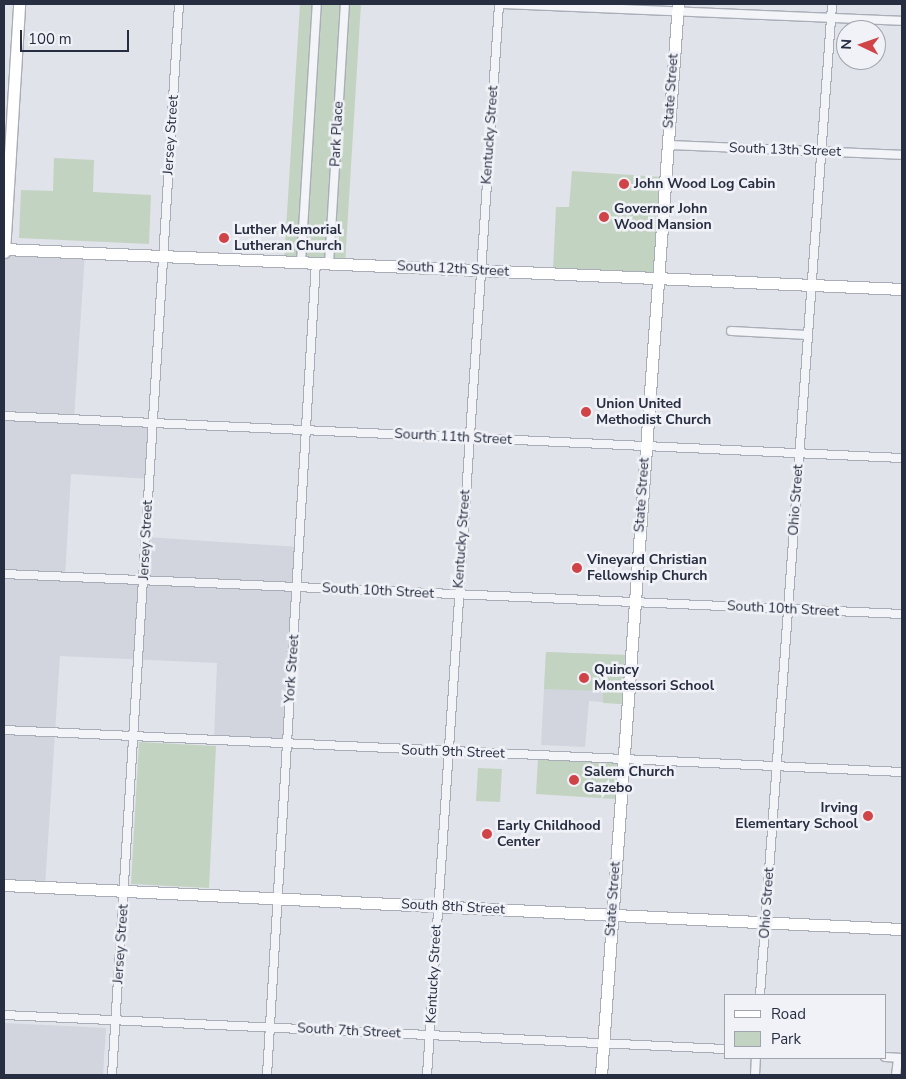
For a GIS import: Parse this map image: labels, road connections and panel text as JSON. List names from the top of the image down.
{
  "streets": {
    "street": [
      "State Street",
      "Park Place",
      "Jersey Street",
      "Kentucky Street",
      "South 13th Street",
      "South 12th Street",
      "Sourth 11th Street",
      "Ohio Street",
      "South 10th Street",
      "York Street",
      "South 9th Street",
      "South 8th Street",
      "South 7th Street"
    ]
  },
  "crossings": [
    ["State Street", "South 13th Street"],
    ["State Street", "South 12th Street"],
    ["State Street", "Sourth 11th Street"],
    ["State Street", "South 10th Street"],
    ["State Street", "South 9th Street"],
    ["State Street", "South 8th Street"],
    ["State Street", "South 7th Street"],
    ["Park Place", "South 12th Street"],
    ["Jersey Street", "South 12th Street"],
    ["Jersey Street", "Sourth 11th Street"],
    ["Jersey Street", "South 10th Street"],
    ["Jersey Street", "South 9th Street"],
    ["Jersey Street", "South 8th Street"],
    ["Jersey Street", "South 7th Street"],
    ["Kentucky Street", "South 12th Street"],
    ["Kentucky Street", "Sourth 11th Street"],
    ["Kentucky Street", "South 10th Street"],
    ["Kentucky Street", "South 9th Street"],
    ["Kentucky Street", "South 8th Street"],
    ["Kentucky Street", "South 7th Street"],
    ["South 13th Street", "Ohio Street"],
    ["South 12th Street", "Ohio Street"],
    ["South 12th Street", "York Street"],
    ["Sourth 11th Street", "Ohio Street"],
    ["Sourth 11th Street", "York Street"],
    ["Ohio Street", "South 10th Street"],
    ["Ohio Street", "South 9th Street"],
    ["Ohio Street", "South 8th Street"],
    ["South 10th Street", "York Street"],
    ["York Street", "South 9th Street"],
    ["York Street", "South 8th Street"],
    ["York Street", "South 7th Street"]
  ],
  "places": [
    "John Wood Log Cabin",
    "Governor John Wood Mansion",
    "Luther Memorial Lutheran Church",
    "Union United Methodist Church",
    "Vineyard Christian Fellowship Church",
    "Quincy Montessori School",
    "Salem Church Gazebo",
    "Irving Elementary School",
    "Early Childhood Center"
  ],
  "legend": ["Road", "Park"],
  "scale_bar": "100 m",
  "north": "left"
}
